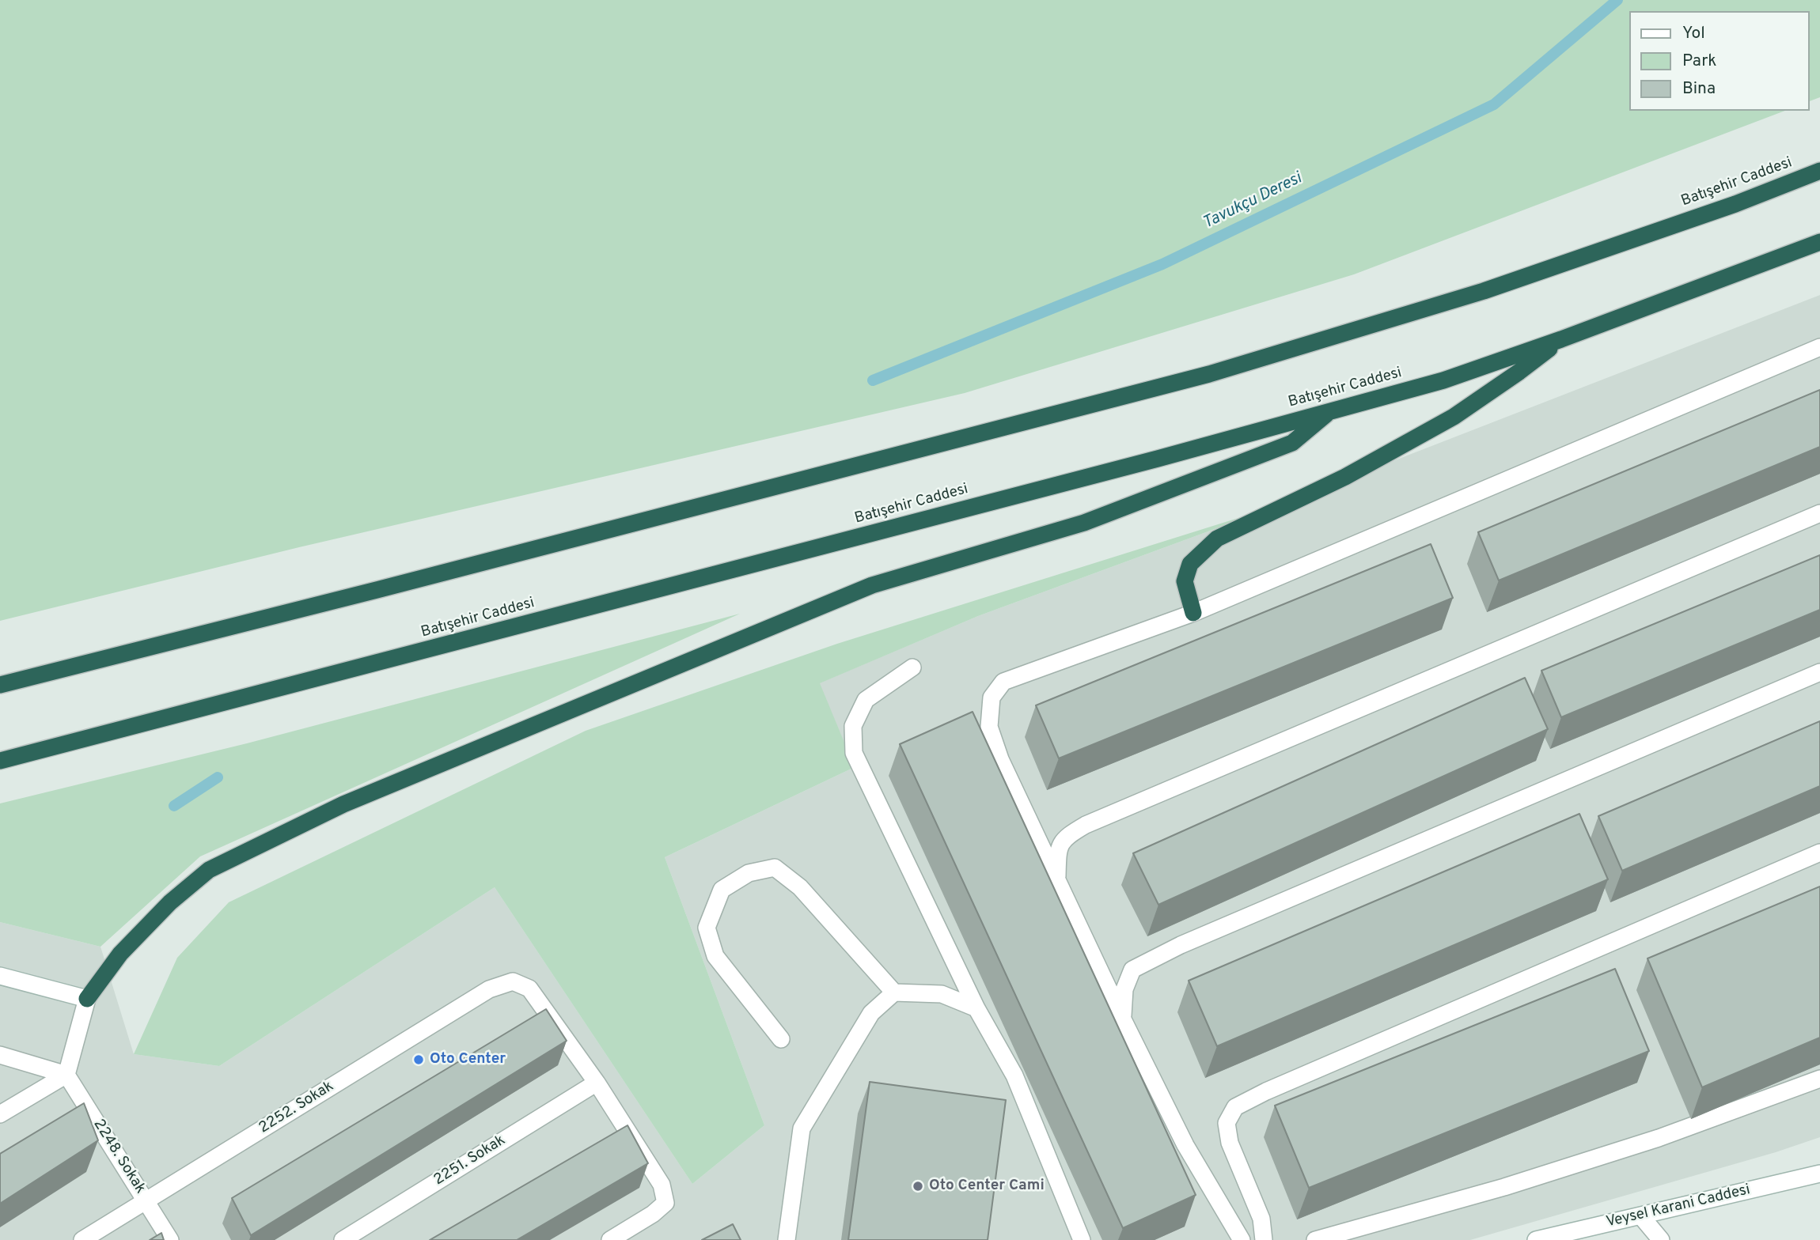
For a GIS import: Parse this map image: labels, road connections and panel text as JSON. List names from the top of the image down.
{
  "streets": {
    "highway": ["Batışehir Caddesi"],
    "street": [
      "2252. Sokak",
      "2248. Sokak",
      "2251. Sokak",
      "Veysel Karani Caddesi"
    ]
  },
  "crossings": [
    ["2252. Sokak", "2248. Sokak"],
    ["2252. Sokak", "2251. Sokak"]
  ],
  "water": ["Tavukçu Deresi"],
  "places": ["Oto Center", "Oto Center Cami"],
  "legend": ["Yol", "Park", "Bina"]
}
